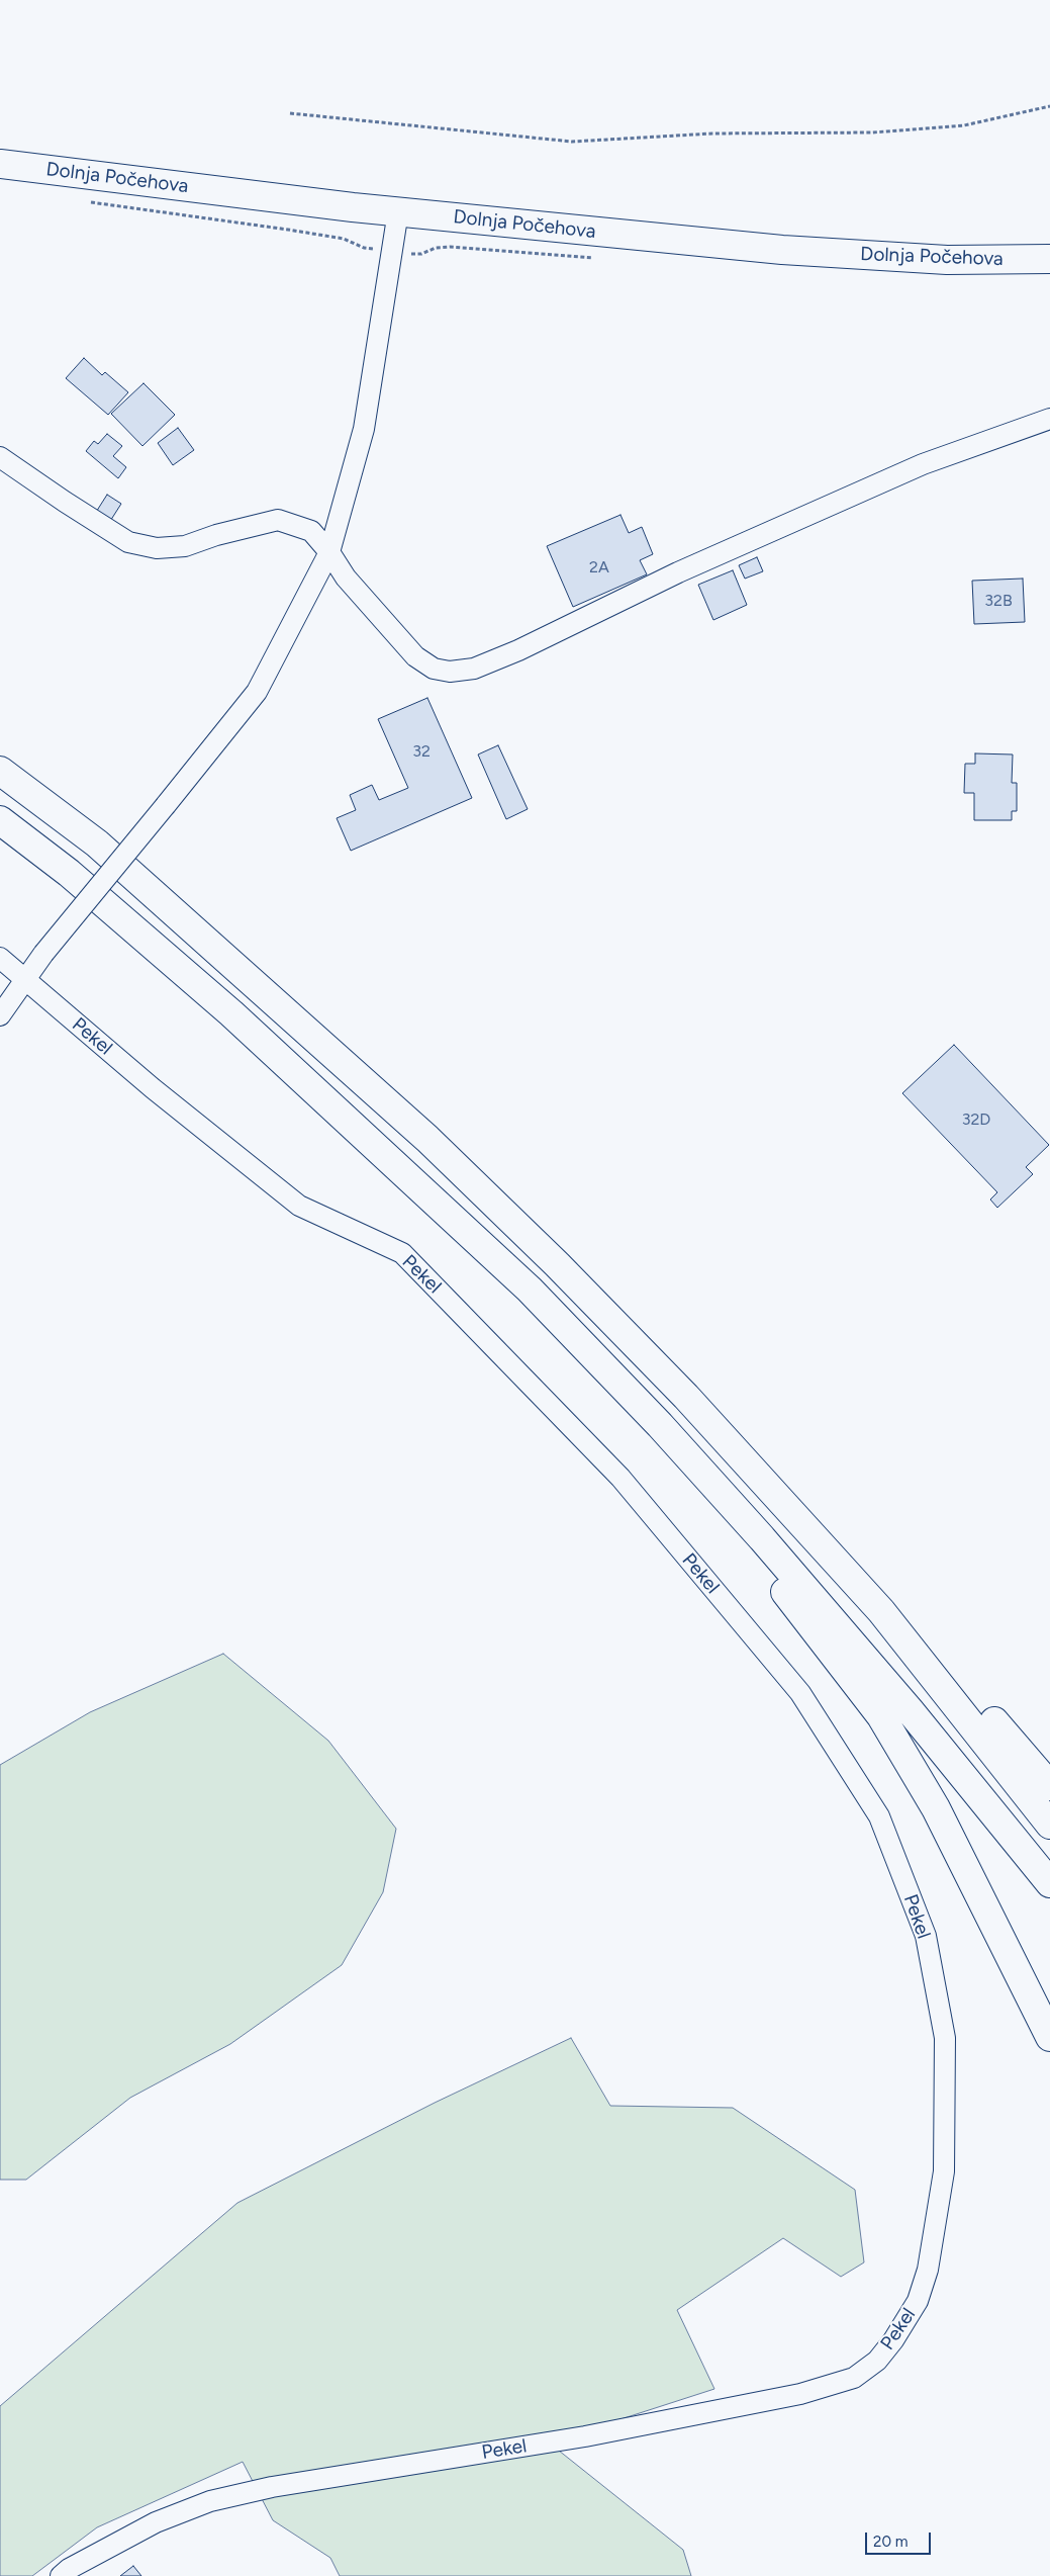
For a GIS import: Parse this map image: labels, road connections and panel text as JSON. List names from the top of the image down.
{
  "streets": {
    "main road": ["Dolnja Počehova"],
    "street": ["Pekel"]
  },
  "house_numbers": [
    "2A",
    "32B",
    "32",
    "32D"
  ],
  "scale_bar": "20 m"
}
